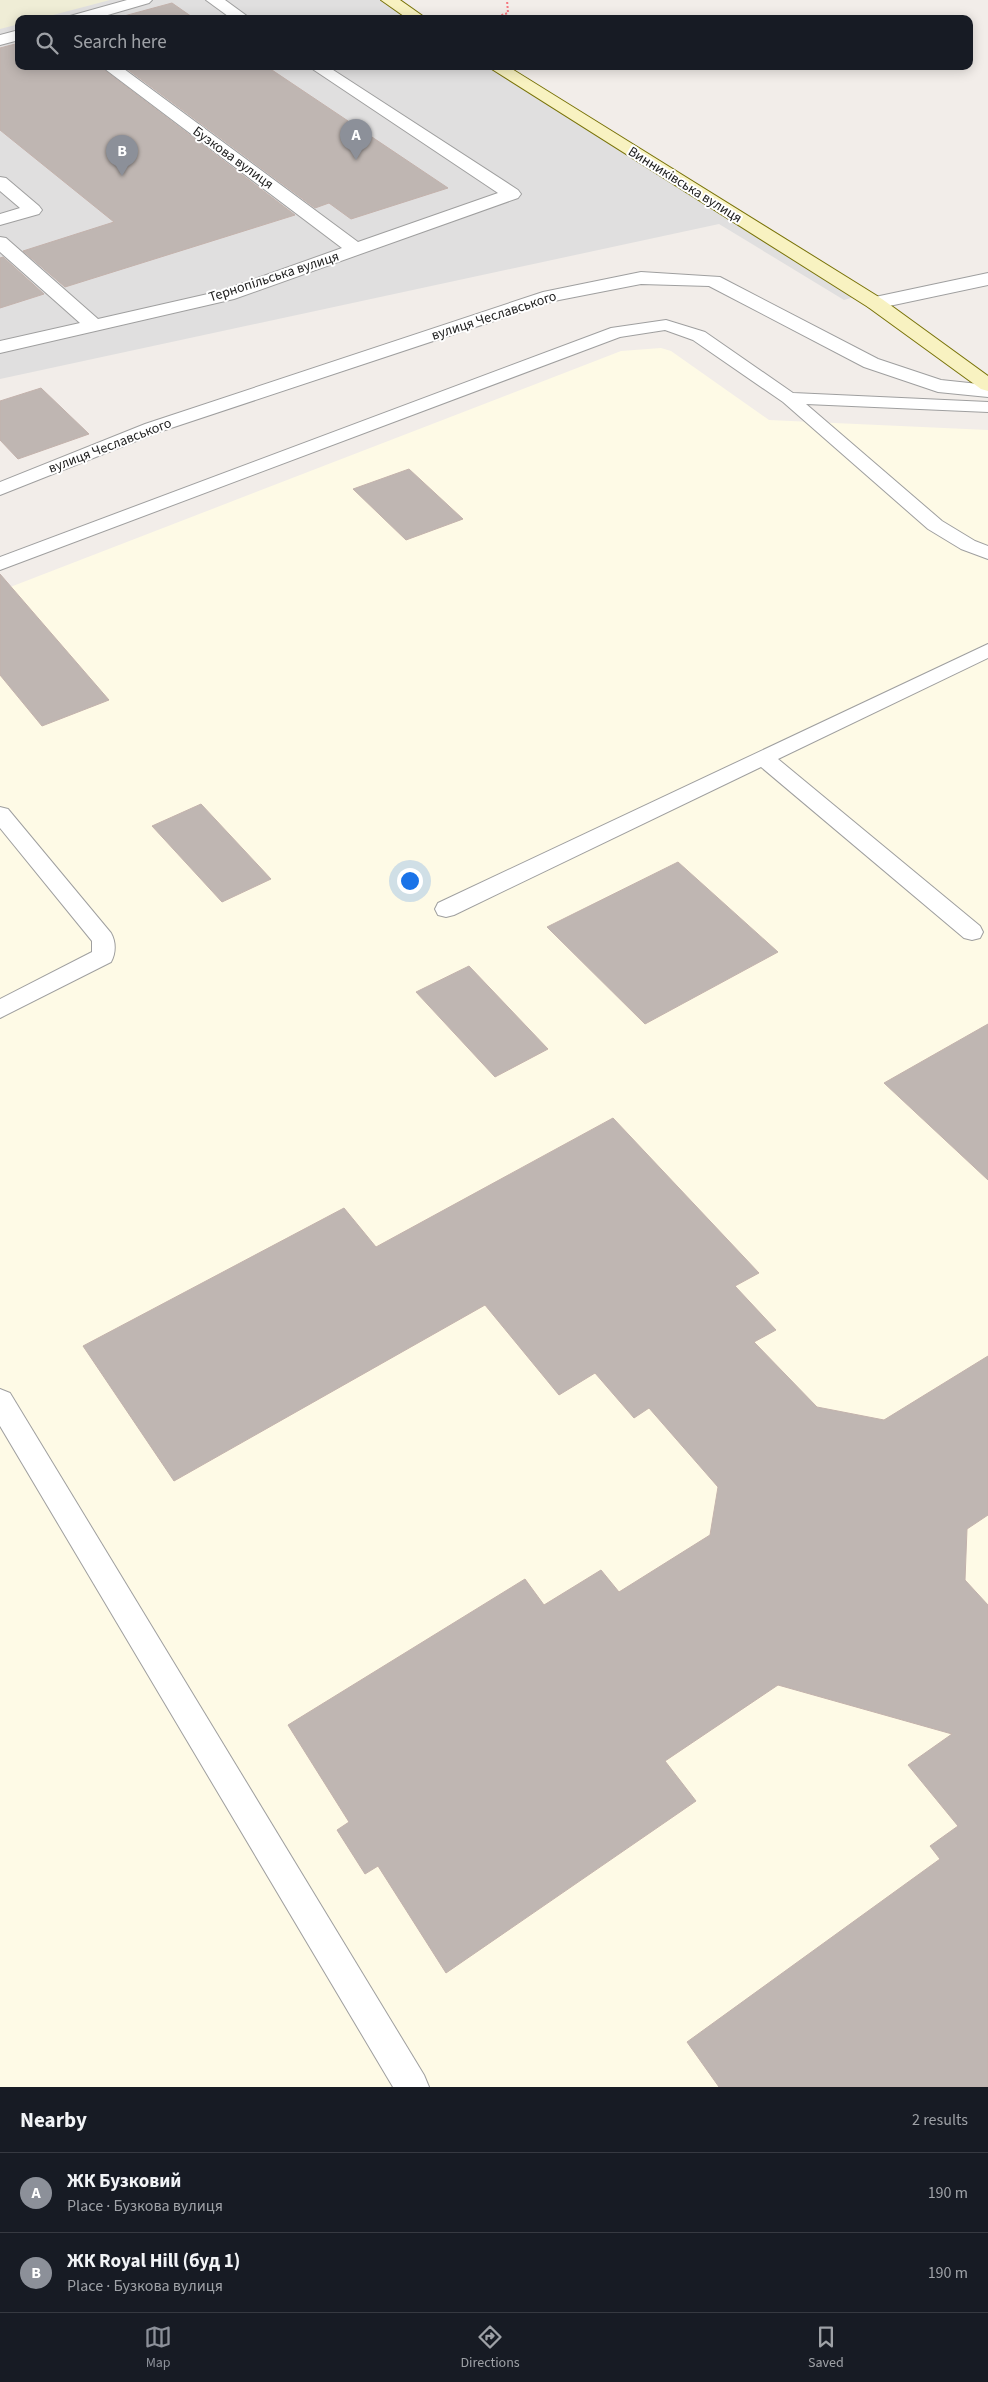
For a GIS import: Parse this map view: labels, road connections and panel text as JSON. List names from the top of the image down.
{
  "streets": {
    "main road": ["Винниківська вулиця"],
    "street": ["Бузкова вулиця", "Тернопільська вулиця", "вулиця Чеславського"]
  },
  "crossings": [
    ["Бузкова вулиця", "Тернопільська вулиця"]
  ],
  "page": {
    "search": "Search here",
    "pins": ["A", "B"],
    "heading": ["Nearby", "2 results"],
    "list": [
      {
        "mark": "A",
        "name": "ЖК Бузковий",
        "note": "Place · Бузкова вулиця",
        "value": "190 m"
      },
      {
        "mark": "B",
        "name": "ЖК Royal Hill (буд 1)",
        "note": "Place · Бузкова вулиця",
        "value": "190 m"
      }
    ],
    "nav": ["Map", "Directions", "Saved"]
  }
}
